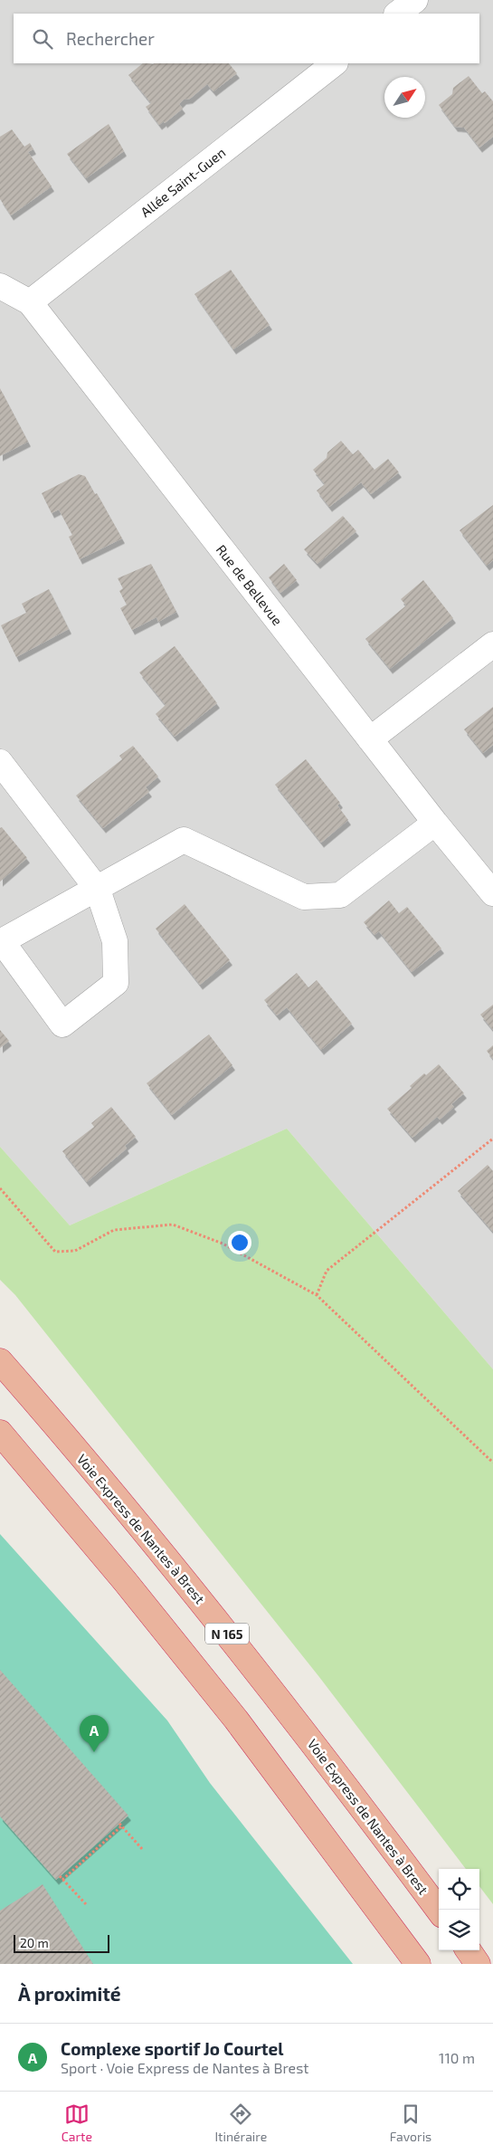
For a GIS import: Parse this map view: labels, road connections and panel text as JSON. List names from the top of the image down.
{
  "streets": {
    "highway": ["Voie Express de Nantes à Brest", "N 165"],
    "street": ["Allée Saint-Guen", "Rue de Bellevue"]
  },
  "crossings": [
    ["Allée Saint-Guen", "Rue de Bellevue"]
  ],
  "scale_bar": "20 m",
  "north": "top right",
  "page": {
    "search": "Rechercher",
    "pins": "A",
    "scale": "20 m",
    "heading": "À proximité",
    "list": [
      {
        "mark": "A",
        "name": "Complexe sportif Jo Courtel",
        "note": "Sport · Voie Express de Nantes à Brest",
        "value": "110 m"
      }
    ],
    "nav": ["Carte", "Itinéraire", "Favoris"]
  }
}
